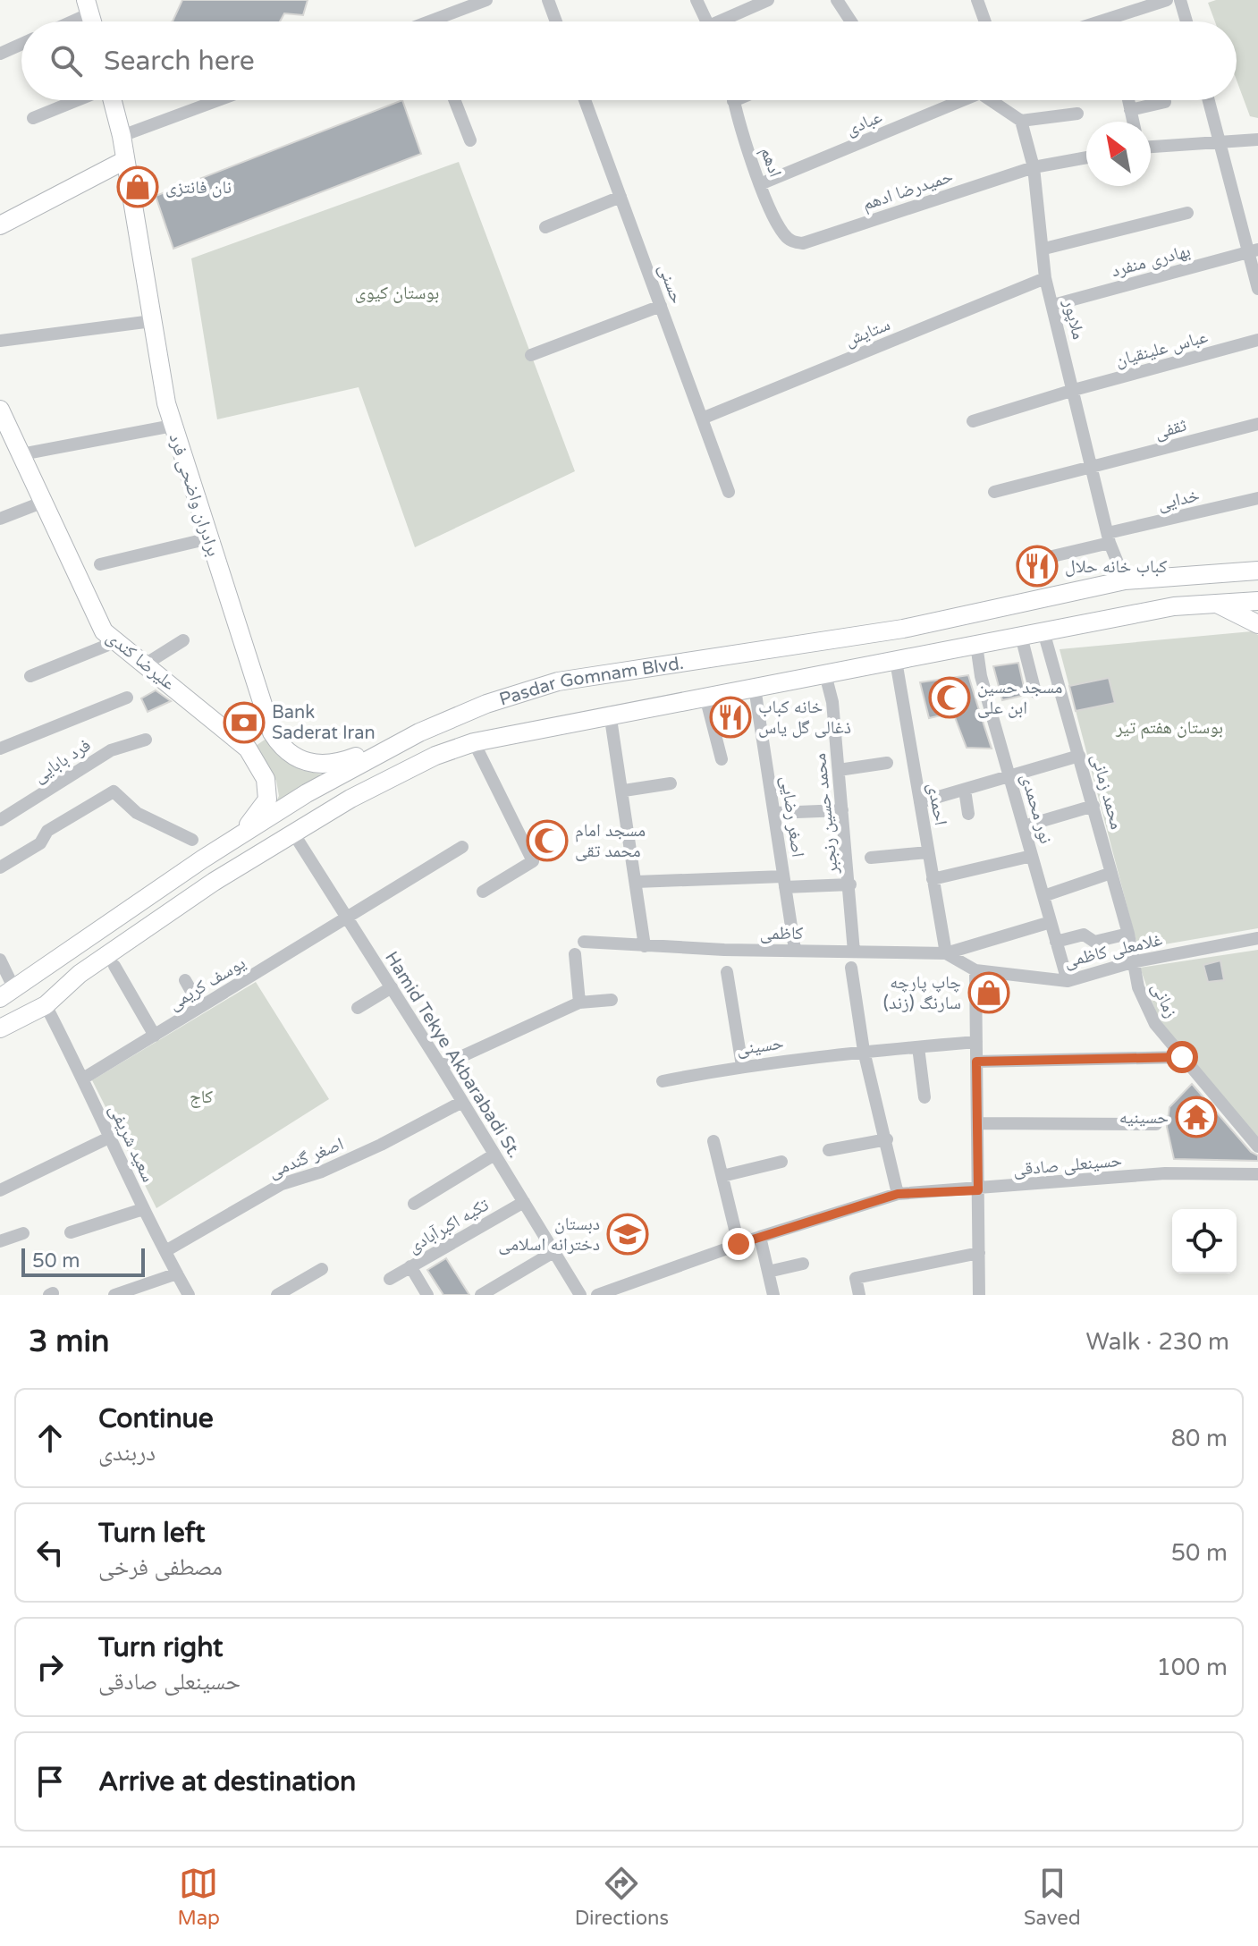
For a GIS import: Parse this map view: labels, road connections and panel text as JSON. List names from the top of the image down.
{
  "streets": {
    "main road": ["برادران واضحی فرد", "علیرضا کندی", "Pasdar Gomnam Blvd."],
    "street": [
      "عبادی",
      "ادهم",
      "حمیدرضا ادهم",
      "بهادری منفرد",
      "حسنی",
      "ملاپور",
      "ستایش",
      "عباس علینقیان",
      "ثقفی",
      "خدایی",
      "فرد بابایی",
      "محمد زمانی",
      "احمدی",
      "نور محمدی",
      "محمد حسین رنجبر",
      "اصغر رضایی",
      "کاظمی",
      "غلامعلی کاظمی",
      "یوسف کریمی",
      "زمانی",
      "حسینی",
      "Hamid Tekye Akbarabadi St.",
      "سعید شریفی",
      "اصغر گندمی",
      "حسینعلی صادقی",
      "تکیه اکبرآبادی"
    ]
  },
  "crossings": [
    ["عبادی", "ادهم"],
    ["ادهم", "حمیدرضا ادهم"],
    ["حمیدرضا ادهم", "ملاپور"],
    ["بهادری منفرد", "ملاپور"],
    ["حسنی", "ستایش"],
    ["ملاپور", "ستایش"],
    ["ملاپور", "عباس علینقیان"],
    ["ملاپور", "ثقفی"],
    ["ملاپور", "خدایی"],
    ["ملاپور", "Pasdar Gomnam Blvd."],
    ["برادران واضحی فرد", "Pasdar Gomnam Blvd."],
    ["علیرضا کندی", "Pasdar Gomnam Blvd."],
    ["Pasdar Gomnam Blvd.", "محمد زمانی"],
    ["Pasdar Gomnam Blvd.", "احمدی"],
    ["Pasdar Gomnam Blvd.", "نور محمدی"],
    ["Pasdar Gomnam Blvd.", "محمد حسین رنجبر"],
    ["Pasdar Gomnam Blvd.", "اصغر رضایی"],
    ["Pasdar Gomnam Blvd.", "Hamid Tekye Akbarabadi St."],
    ["Pasdar Gomnam Blvd.", "سعید شریفی"],
    ["محمد زمانی", "غلامعلی کاظمی"],
    ["محمد زمانی", "زمانی"],
    ["احمدی", "کاظمی"],
    ["نور محمدی", "غلامعلی کاظمی"],
    ["محمد حسین رنجبر", "کاظمی"],
    ["اصغر رضایی", "کاظمی"],
    ["کاظمی", "غلامعلی کاظمی"],
    ["غلامعلی کاظمی", "زمانی"],
    ["یوسف کریمی", "Hamid Tekye Akbarabadi St."],
    ["یوسف کریمی", "سعید شریفی"],
    ["Hamid Tekye Akbarabadi St.", "اصغر گندمی"],
    ["Hamid Tekye Akbarabadi St.", "تکیه اکبرآبادی"],
    ["سعید شریفی", "اصغر گندمی"]
  ],
  "parks": ["بوستان کیوی", "بوستان هفتم تیر", "کاج"],
  "places": {
    "shop": ["نان فانتزی", "چاپ پارچه سارنگ (زند)"],
    "restaurant": ["کباب خانه حلال", "خانه کباب ذغالی گل یاس"],
    "mosque": ["مسجد حسین ابن علی", "مسجد امام محمد تقی"],
    "bank": ["Bank Saderat Iran"],
    "temple": ["حسینیه"],
    "school or university": ["دبستان دخترانه اسلامی"]
  },
  "scale_bar": "50 m",
  "north": "top left",
  "page": {
    "search": "Search here",
    "scale": "50 m",
    "heading": ["3 min", "Walk · 230 m"],
    "list": [
      ["Continue", "دربندی", "80 m"],
      ["Turn left", "مصطفی فرخی", "50 m"],
      ["Turn right", "حسینعلی صادقی", "100 m"],
      "Arrive at destination"
    ],
    "nav": ["Map", "Directions", "Saved"]
  }
}
